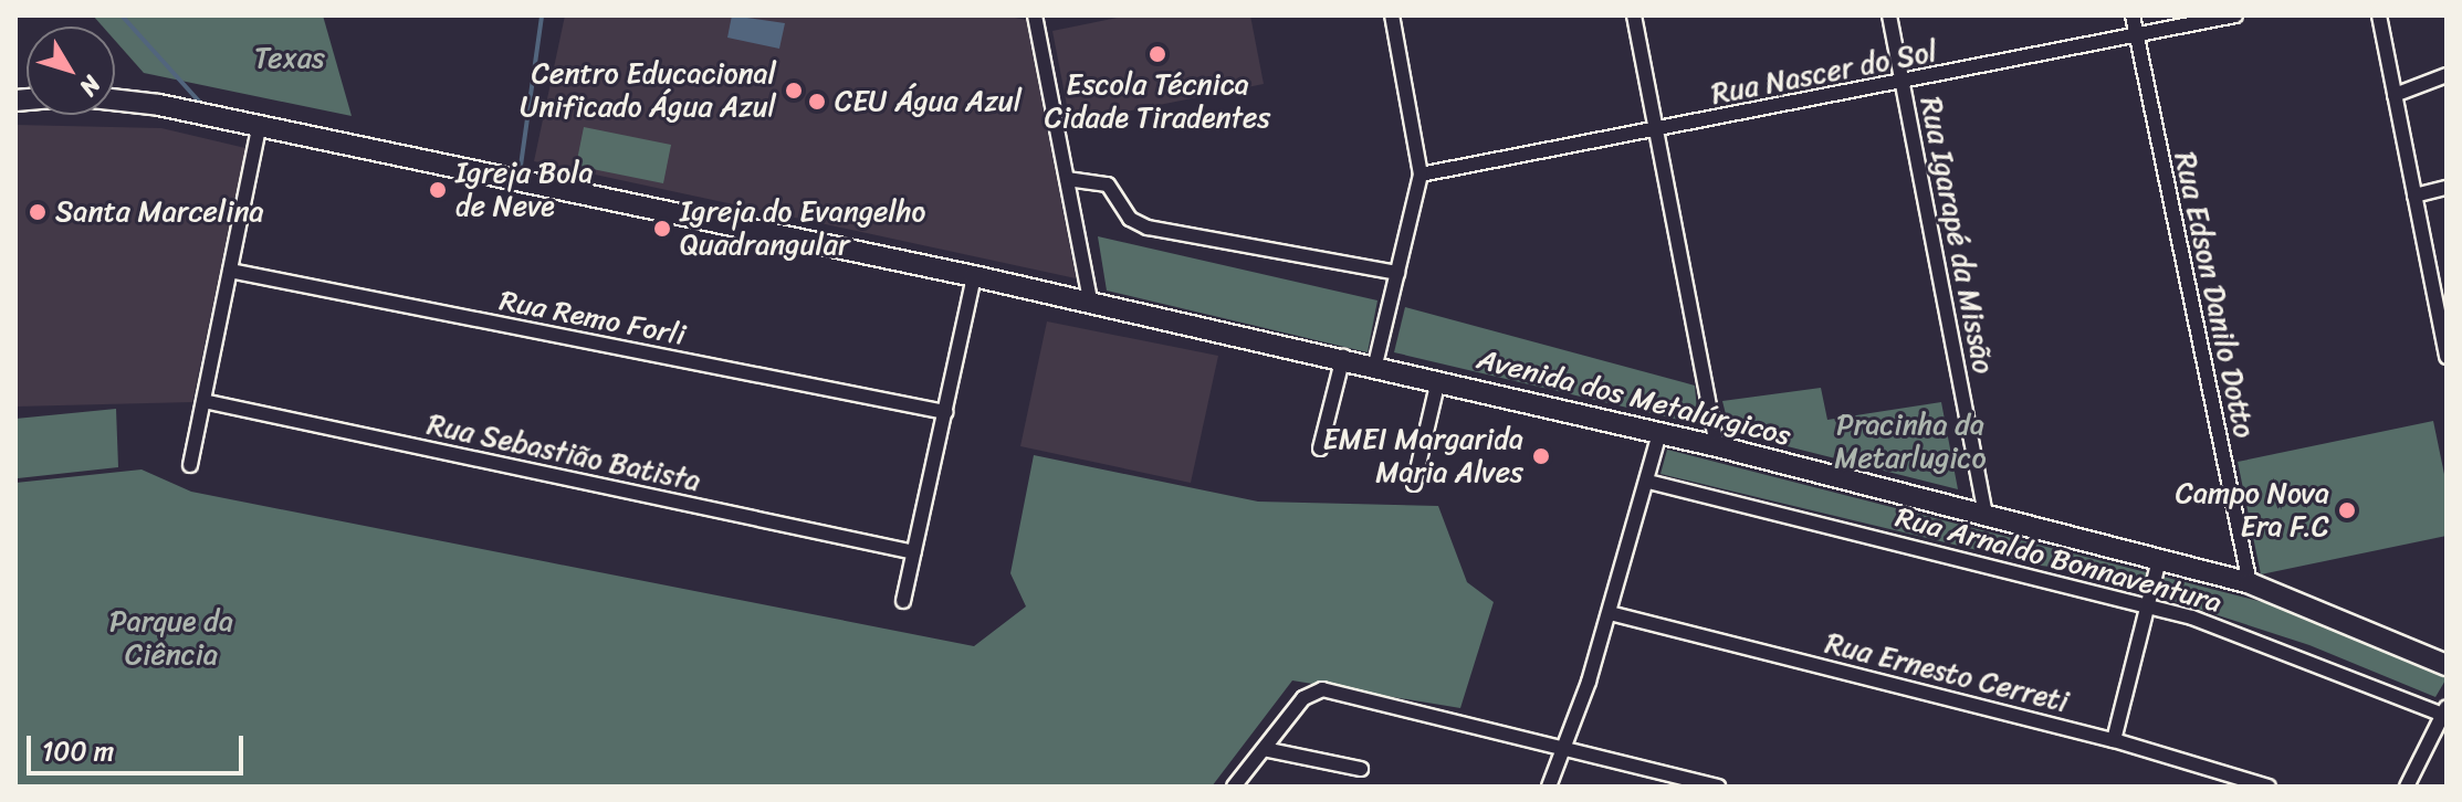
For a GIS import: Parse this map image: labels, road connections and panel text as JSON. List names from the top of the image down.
{
  "streets": {
    "main road": ["Avenida dos Metalúrgicos"],
    "street": [
      "Rua Nascer do Sol",
      "Rua Igarapé da Missão",
      "Rua Edson Danilo Dotto",
      "Rua Remo Forli",
      "Rua Sebastião Batista",
      "Rua Arnaldo Bonnaventura",
      "Rua Ernesto Cerreti"
    ]
  },
  "crossings": [
    ["Rua Nascer do Sol", "Rua Igarapé da Missão"],
    ["Rua Nascer do Sol", "Rua Edson Danilo Dotto"],
    ["Rua Igarapé da Missão", "Avenida dos Metalúrgicos"],
    ["Rua Edson Danilo Dotto", "Avenida dos Metalúrgicos"]
  ],
  "parks": ["Texas", "Pracinha da Metarlugico", "Parque da Ciência"],
  "places": [
    "Escola Técnica Cidade Tiradentes",
    "Centro Educacional Unificado Água Azul",
    "CEU Água Azul",
    "Igreja Bola de Neve",
    "Santa Marcelina",
    "Igreja do Evangelho Quadrangular",
    "EMEI Margarida Maria Alves",
    "Campo Nova Era F.C"
  ],
  "scale_bar": "100 m",
  "north": "bottom right"
}
